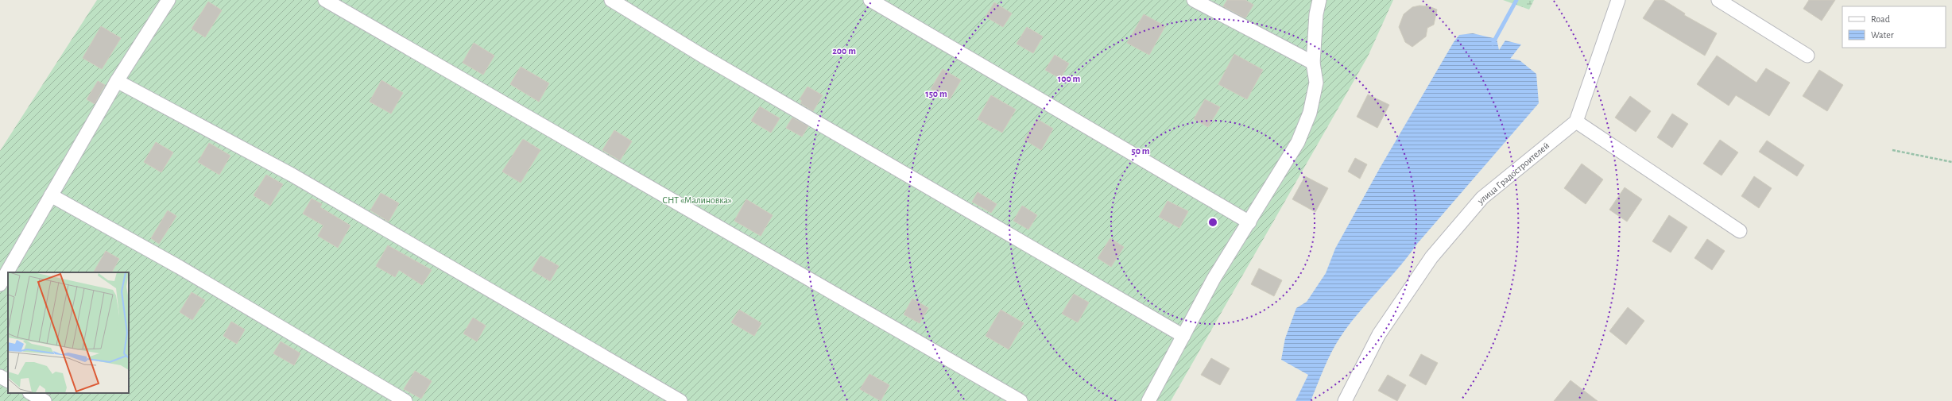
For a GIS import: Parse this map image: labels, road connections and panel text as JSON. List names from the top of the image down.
{
  "streets": {
    "street": ["улица Градостроителей"]
  },
  "parks": ["СНТ «Малиновка»"],
  "legend": ["Road", "Water"],
  "rings": [
    "200 m",
    "100 m",
    "150 m",
    "50 m"
  ]
}
